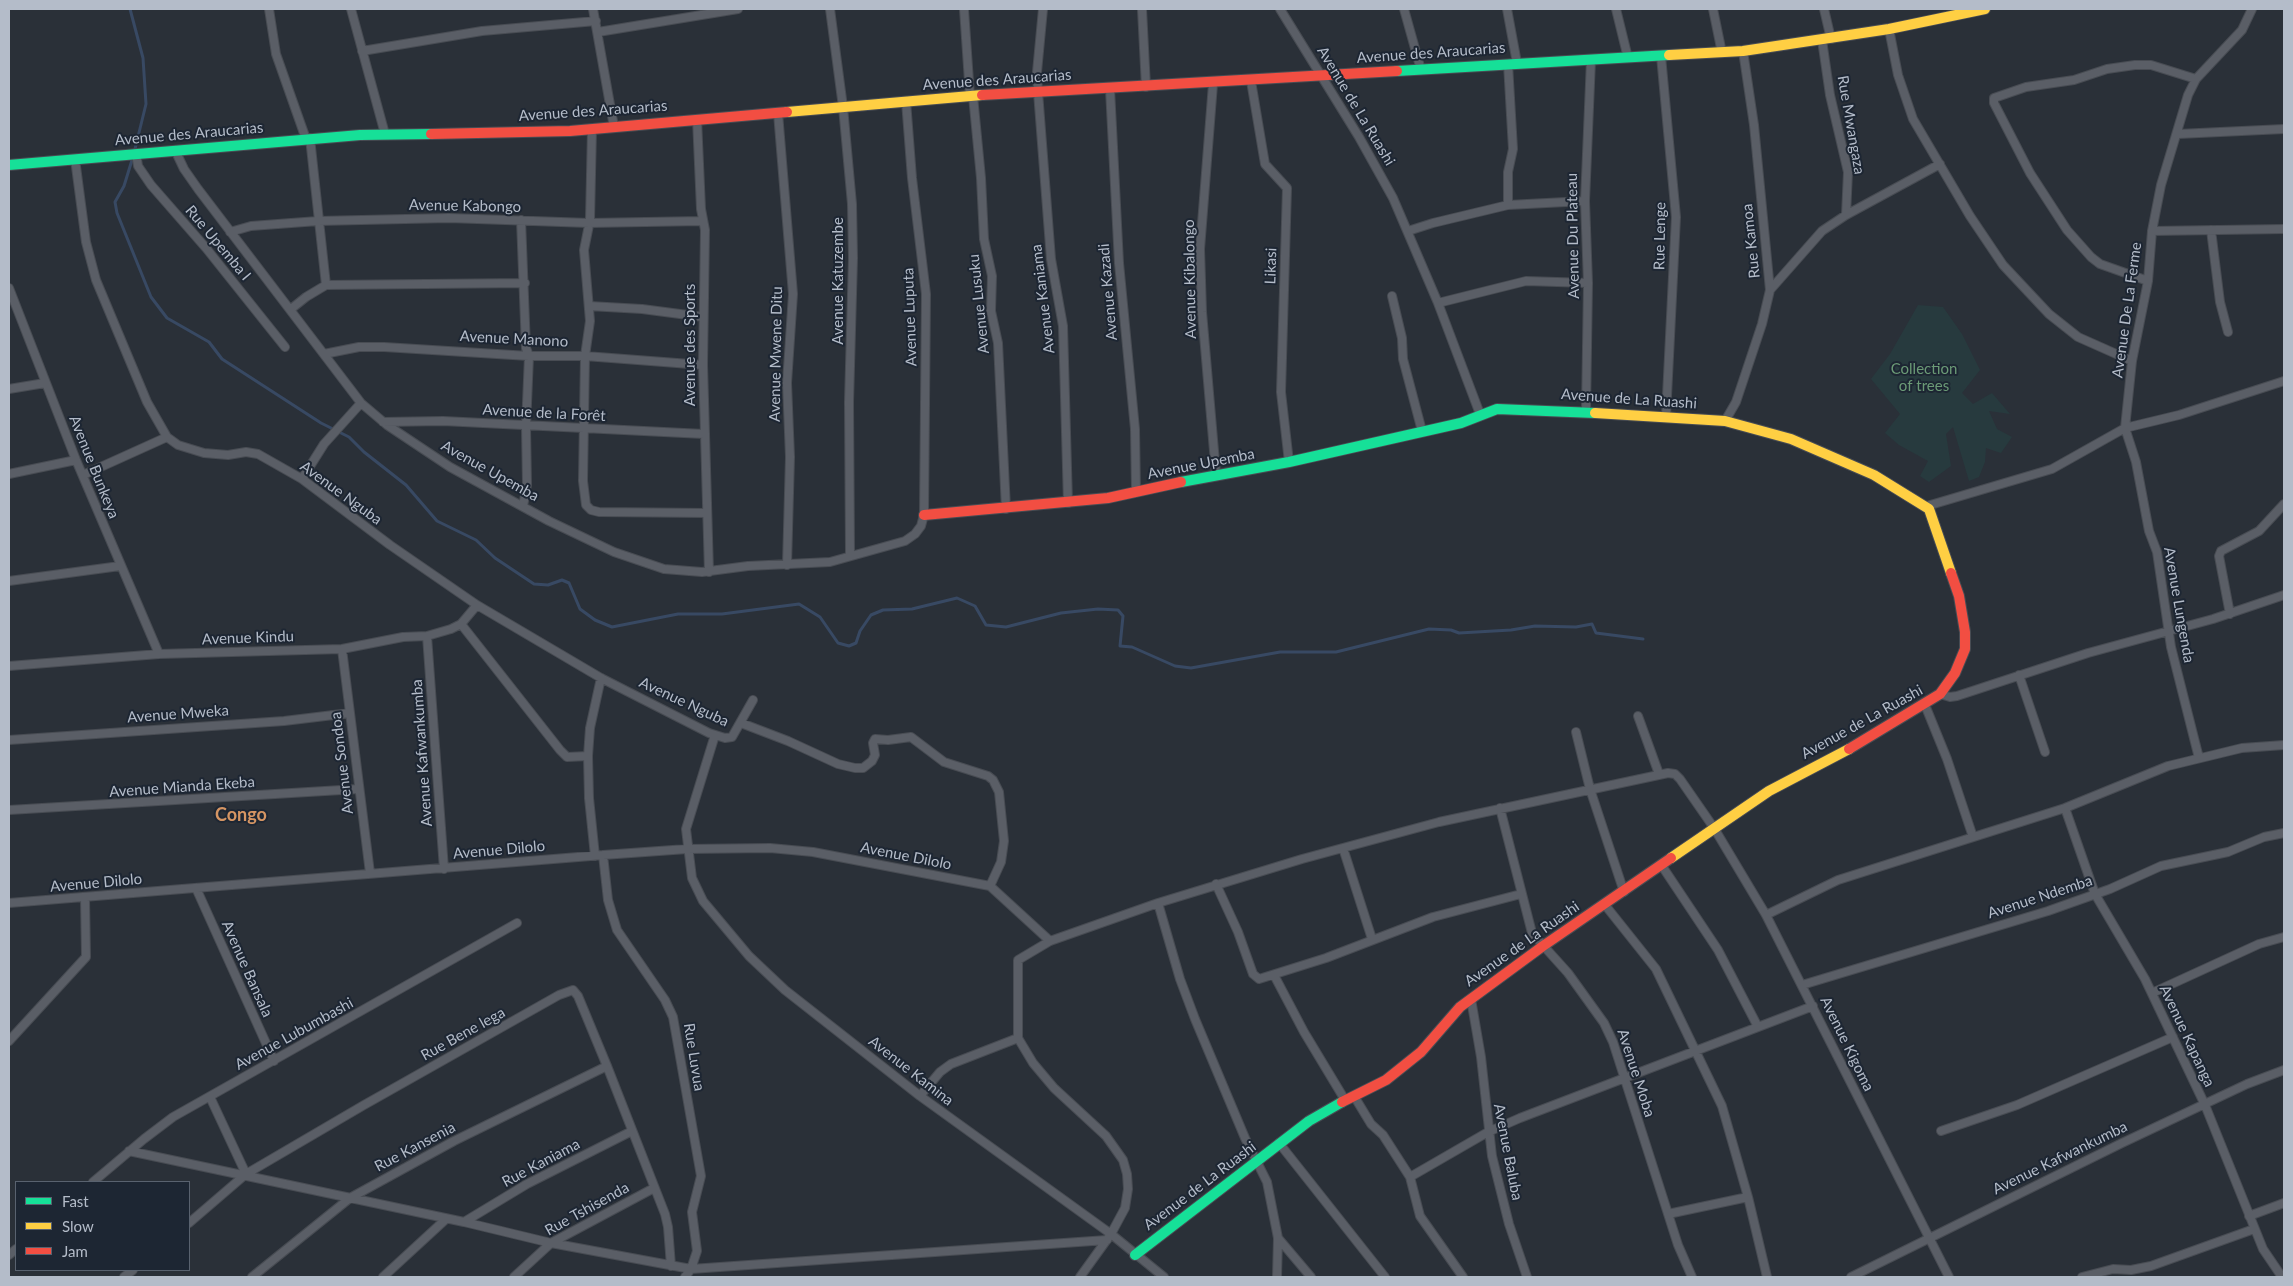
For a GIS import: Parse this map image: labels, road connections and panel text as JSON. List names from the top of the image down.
{
  "streets": {
    "street": [
      "Avenue des Araucarias",
      "Avenue de La Ruashi",
      "Rue Mwangaza",
      "Avenue Kabongo",
      "Avenue Du Plateau",
      "Rue Lenge",
      "Rue Kamoa",
      "Rue Upemba I",
      "Likasi",
      "Avenue Kibalongo",
      "Avenue Katuzembe",
      "Avenue Kazadi",
      "Avenue Kaniama",
      "Avenue Lusuku",
      "Avenue De La Ferme",
      "Avenue Luputa",
      "Avenue Manono",
      "Avenue des Sports",
      "Avenue Mwene Ditu",
      "Avenue de la Forêt",
      "Avenue Upemba",
      "Avenue Bunkeya",
      "Avenue Nguba",
      "Avenue Lungenda",
      "Avenue Kindu",
      "Avenue Mweka",
      "Avenue Kafwankumba",
      "Avenue Sondoa",
      "Avenue Mianda Ekeba",
      "Avenue Dilolo",
      "Avenue Ndemba",
      "Avenue Bansala",
      "Avenue Lubumbashi",
      "Rue Bene lega",
      "Avenue Kapanga",
      "Avenue Kigoma",
      "Rue Luvua",
      "Avenue Kamina",
      "Avenue Moba",
      "Rue Kansenia",
      "Avenue Baluba",
      "Rue Kaniama",
      "Rue Tshisenda"
    ]
  },
  "crossings": [
    ["Avenue des Araucarias", "Avenue de La Ruashi"],
    ["Avenue des Araucarias", "Rue Mwangaza"],
    ["Avenue des Araucarias", "Avenue Du Plateau"],
    ["Avenue des Araucarias", "Rue Lenge"],
    ["Avenue des Araucarias", "Rue Kamoa"],
    ["Avenue des Araucarias", "Rue Upemba I"],
    ["Avenue des Araucarias", "Likasi"],
    ["Avenue des Araucarias", "Avenue Kibalongo"],
    ["Avenue des Araucarias", "Avenue Katuzembe"],
    ["Avenue des Araucarias", "Avenue Kazadi"],
    ["Avenue des Araucarias", "Avenue Kaniama"],
    ["Avenue des Araucarias", "Avenue Lusuku"],
    ["Avenue des Araucarias", "Avenue Luputa"],
    ["Avenue des Araucarias", "Avenue des Sports"],
    ["Avenue des Araucarias", "Avenue Mwene Ditu"],
    ["Avenue des Araucarias", "Avenue Upemba"],
    ["Avenue de La Ruashi", "Avenue Du Plateau"],
    ["Avenue de La Ruashi", "Rue Lenge"],
    ["Avenue de La Ruashi", "Rue Kamoa"],
    ["Avenue de La Ruashi", "Avenue Upemba"],
    ["Avenue de La Ruashi", "Avenue Kigoma"],
    ["Avenue de La Ruashi", "Avenue Kamina"],
    ["Avenue de La Ruashi", "Avenue Moba"],
    ["Avenue de La Ruashi", "Avenue Baluba"],
    ["Avenue Kabongo", "Avenue des Sports"],
    ["Avenue Kabongo", "Avenue Upemba"],
    ["Likasi", "Avenue Upemba"],
    ["Avenue Kibalongo", "Avenue Upemba"],
    ["Avenue Katuzembe", "Avenue Upemba"],
    ["Avenue Kazadi", "Avenue Upemba"],
    ["Avenue Kaniama", "Avenue Upemba"],
    ["Avenue Lusuku", "Avenue Upemba"],
    ["Avenue De La Ferme", "Avenue Lungenda"],
    ["Avenue Luputa", "Avenue Upemba"],
    ["Avenue Manono", "Avenue des Sports"],
    ["Avenue Manono", "Avenue Upemba"],
    ["Avenue des Sports", "Avenue de la Forêt"],
    ["Avenue des Sports", "Avenue Upemba"],
    ["Avenue Mwene Ditu", "Avenue Upemba"],
    ["Avenue de la Forêt", "Avenue Upemba"],
    ["Avenue Bunkeya", "Avenue Kindu"],
    ["Avenue Nguba", "Avenue Kindu"],
    ["Avenue Nguba", "Avenue Dilolo"],
    ["Avenue Nguba", "Rue Luvua"],
    ["Avenue Nguba", "Avenue Kamina"],
    ["Avenue Kindu", "Avenue Kafwankumba"],
    ["Avenue Kindu", "Avenue Sondoa"],
    ["Avenue Mweka", "Avenue Sondoa"],
    ["Avenue Kafwankumba", "Avenue Dilolo"],
    ["Avenue Kafwankumba", "Avenue Kapanga"],
    ["Avenue Kafwankumba", "Avenue Kigoma"],
    ["Avenue Sondoa", "Avenue Mianda Ekeba"],
    ["Avenue Sondoa", "Avenue Dilolo"],
    ["Avenue Dilolo", "Avenue Bansala"],
    ["Avenue Dilolo", "Rue Luvua"],
    ["Avenue Dilolo", "Avenue Kamina"],
    ["Avenue Ndemba", "Avenue Kapanga"],
    ["Avenue Ndemba", "Avenue Kigoma"],
    ["Avenue Bansala", "Avenue Lubumbashi"],
    ["Rue Bene lega", "Rue Kansenia"],
    ["Rue Bene lega", "Rue Kaniama"],
    ["Rue Bene lega", "Rue Tshisenda"]
  ],
  "districts": ["Congo"],
  "parks": ["Collection of trees"],
  "legend": ["Fast", "Slow", "Jam"]
}
